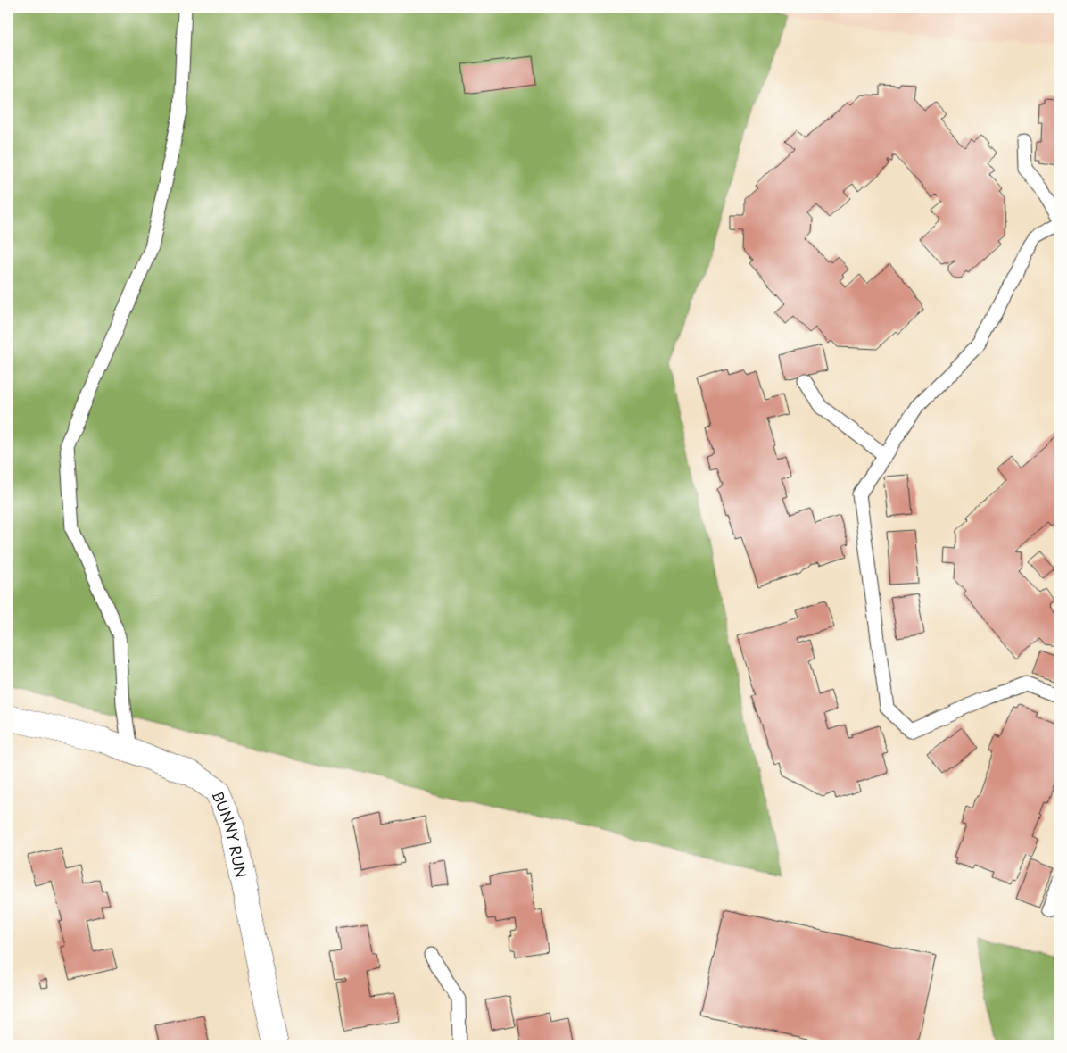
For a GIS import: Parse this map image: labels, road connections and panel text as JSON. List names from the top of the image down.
{
  "streets": {
    "street": ["BUNNY RUN"]
  }
}
